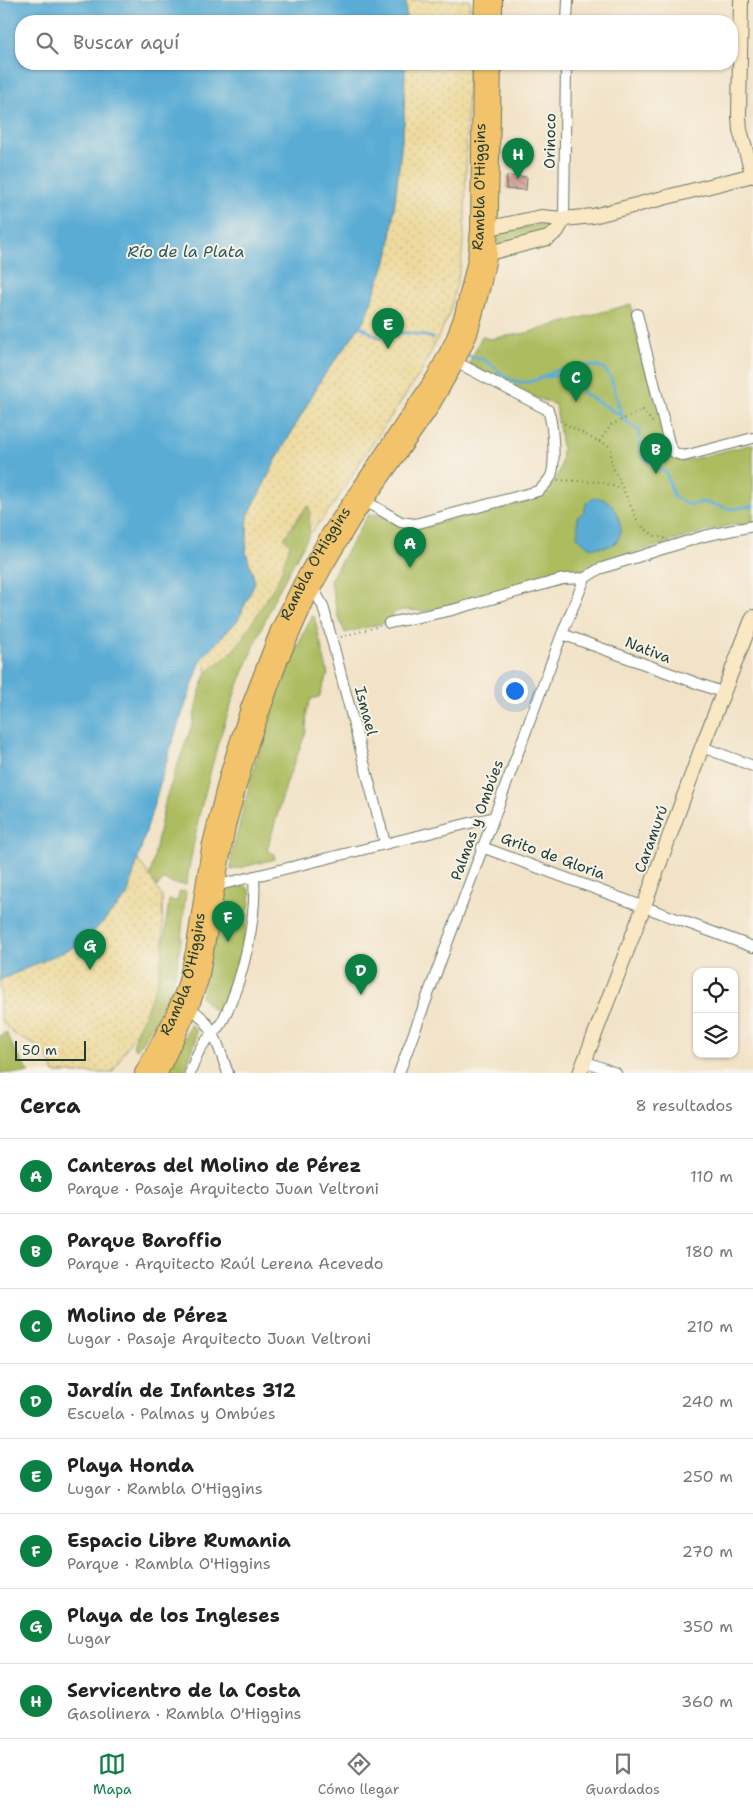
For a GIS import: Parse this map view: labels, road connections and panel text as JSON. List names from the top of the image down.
{
  "streets": {
    "main road": ["Rambla O'Higgins", "Caramurú"],
    "street": [
      "Orinoco",
      "Nativa",
      "Ismael",
      "Palmas y Ombúes",
      "Grito de Gloria"
    ]
  },
  "crossings": [
    ["Rambla O'Higgins", "Ismael"],
    ["Rambla O'Higgins", "Grito de Gloria"],
    ["Nativa", "Palmas y Ombúes"],
    ["Nativa", "Caramurú"],
    ["Ismael", "Grito de Gloria"],
    ["Palmas y Ombúes", "Grito de Gloria"],
    ["Caramurú", "Grito de Gloria"]
  ],
  "water": ["Río de la Plata"],
  "scale_bar": "50 m",
  "page": {
    "search": "Buscar aquí",
    "pins": [
      "H",
      "E",
      "C",
      "B",
      "A",
      "F",
      "G",
      "D"
    ],
    "scale": "50 m",
    "heading": ["Cerca", "8 resultados"],
    "list": [
      {
        "mark": "A",
        "name": "Canteras del Molino de Pérez",
        "note": "Parque · Pasaje Arquitecto Juan Veltroni",
        "value": "110 m"
      },
      {
        "mark": "B",
        "name": "Parque Baroffio",
        "note": "Parque · Arquitecto Raúl Lerena Acevedo",
        "value": "180 m"
      },
      {
        "mark": "C",
        "name": "Molino de Pérez",
        "note": "Lugar · Pasaje Arquitecto Juan Veltroni",
        "value": "210 m"
      },
      {
        "mark": "D",
        "name": "Jardín de Infantes 312",
        "note": "Escuela · Palmas y Ombúes",
        "value": "240 m"
      },
      {
        "mark": "E",
        "name": "Playa Honda",
        "note": "Lugar · Rambla O'Higgins",
        "value": "250 m"
      },
      {
        "mark": "F",
        "name": "Espacio Libre Rumania",
        "note": "Parque · Rambla O'Higgins",
        "value": "270 m"
      },
      {
        "mark": "G",
        "name": "Playa de los Ingleses",
        "note": "Lugar",
        "value": "350 m"
      },
      {
        "mark": "H",
        "name": "Servicentro de la Costa",
        "note": "Gasolinera · Rambla O'Higgins",
        "value": "360 m"
      }
    ],
    "nav": ["Mapa", "Cómo llegar", "Guardados"]
  }
}
